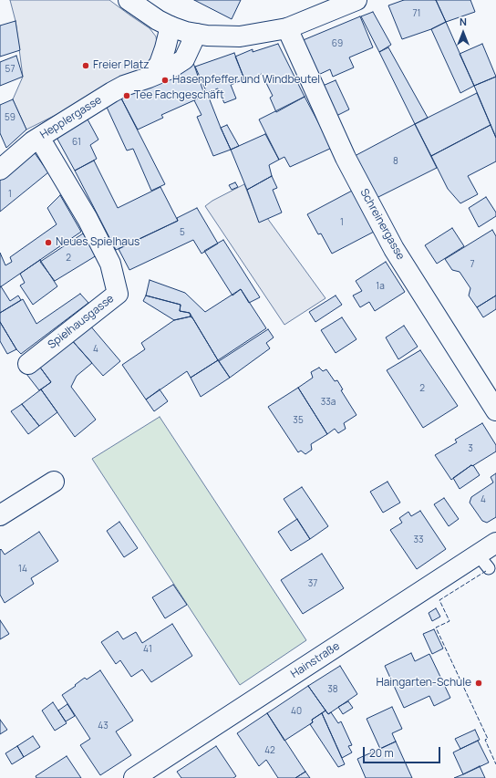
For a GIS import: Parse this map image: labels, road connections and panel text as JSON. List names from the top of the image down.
{
  "streets": {
    "street": [
      "Hepplergasse",
      "Schreinergasse",
      "Spielhausgasse",
      "Hainstraße"
    ]
  },
  "crossings": [
    ["Hepplergasse", "Spielhausgasse"]
  ],
  "places": [
    "Freier Platz",
    "Hasenpfeffer und Windbeutel",
    "Tee Fachgeschäft",
    "Neues Spielhaus",
    "Haingarten-Schule"
  ],
  "house_numbers": [
    "71",
    "69",
    "57",
    "59",
    "61",
    "8",
    "1",
    "1",
    "5",
    "2",
    "7",
    "1a",
    "4",
    "2",
    "33a",
    "35",
    "3",
    "4",
    "33",
    "14",
    "37",
    "41",
    "38",
    "40",
    "43",
    "42"
  ],
  "scale_bar": "20 m",
  "north": "top"
}
